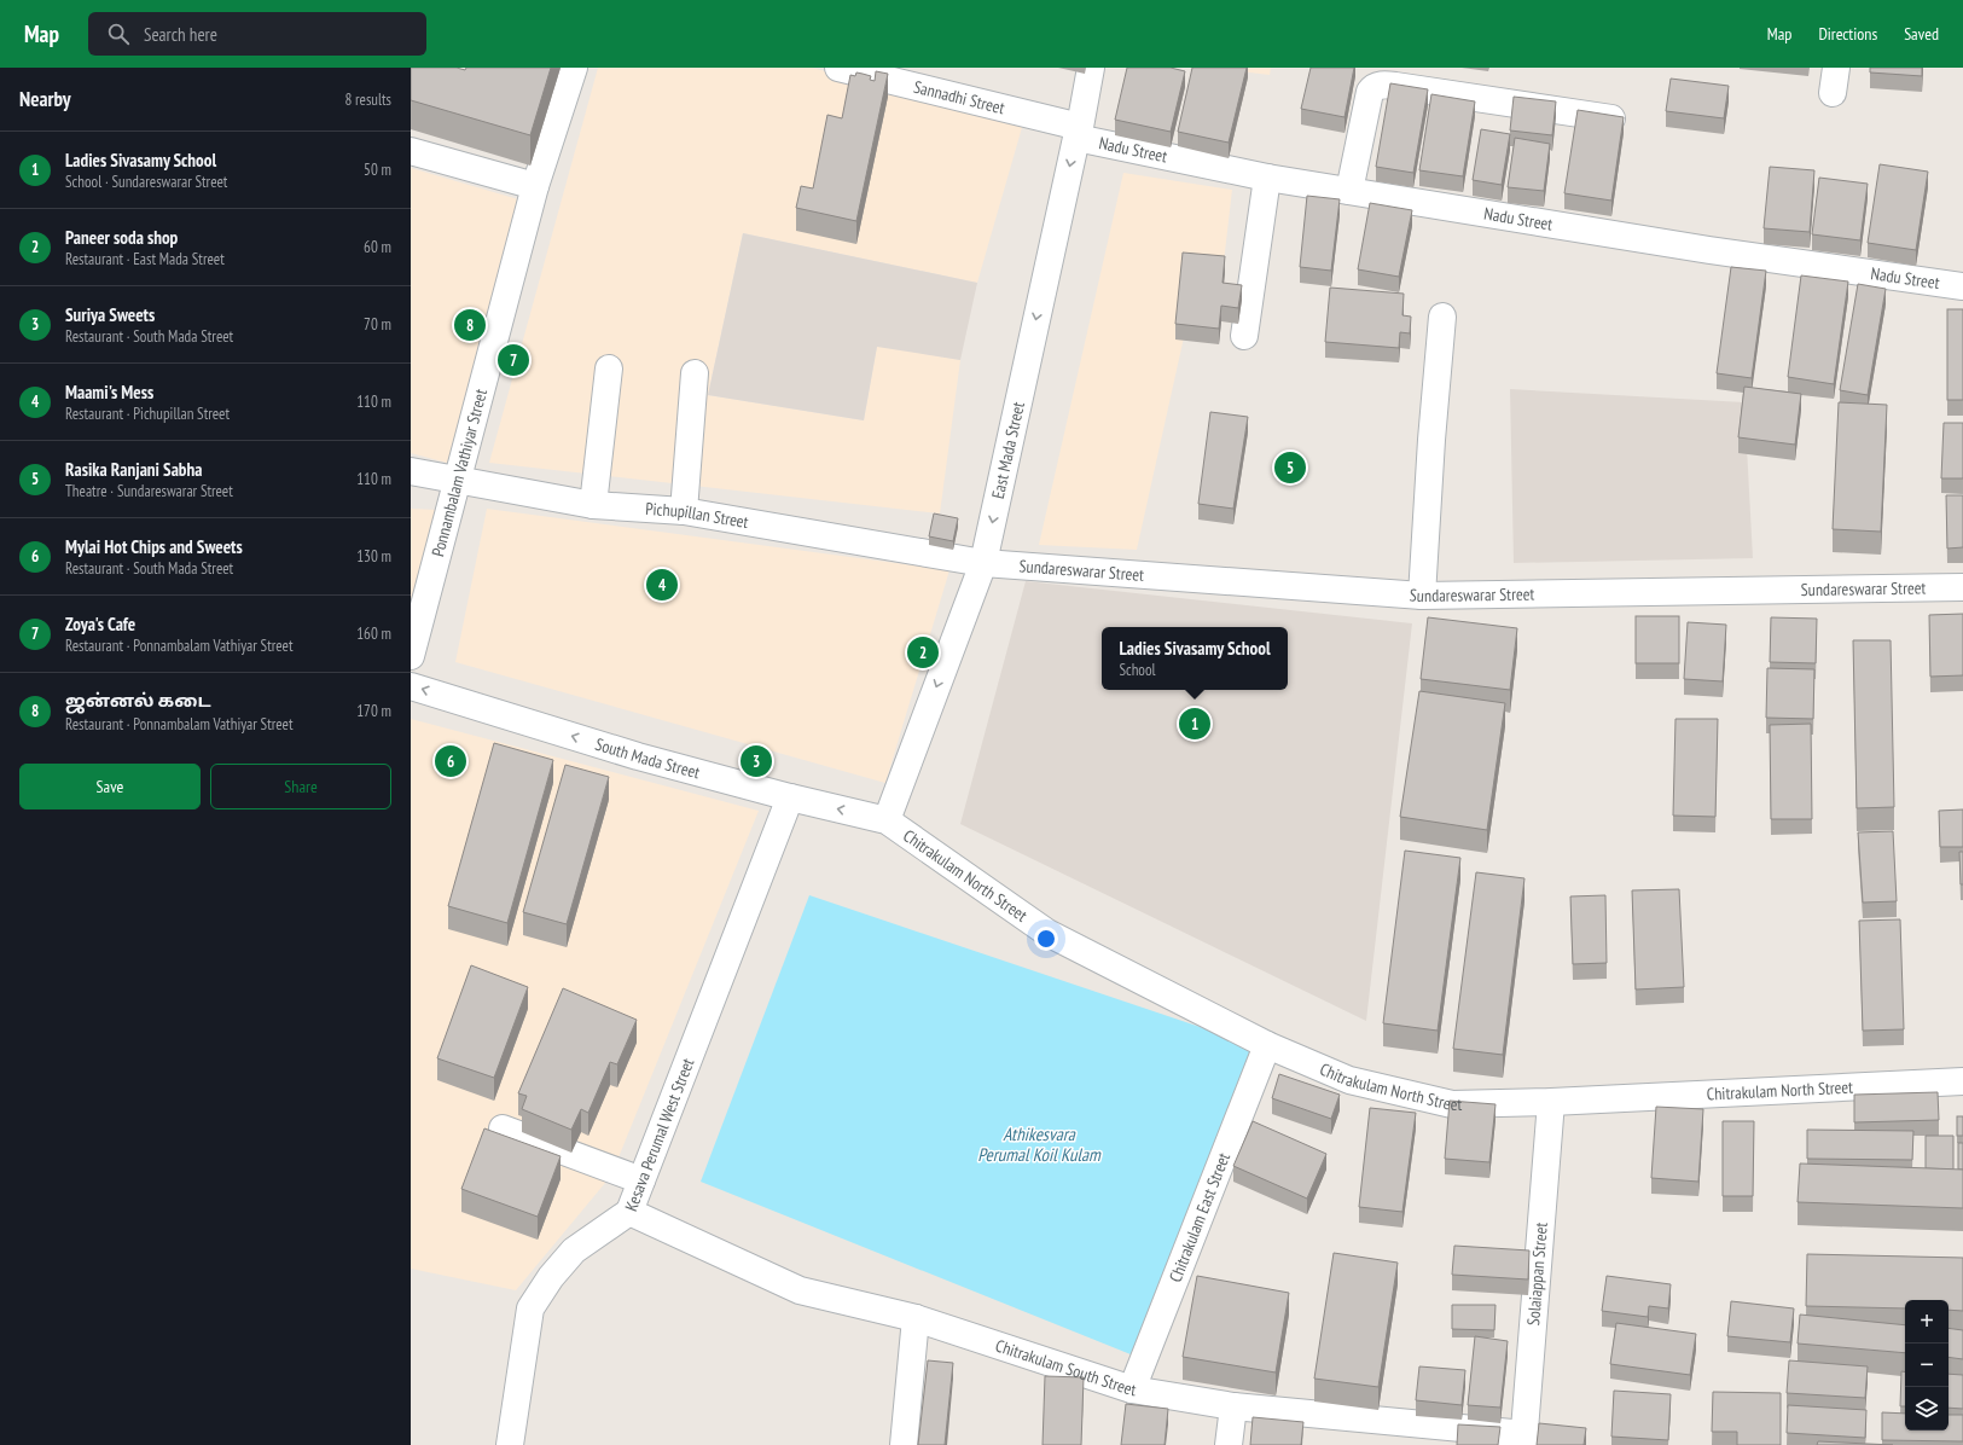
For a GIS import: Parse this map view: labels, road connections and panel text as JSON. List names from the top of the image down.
{
  "streets": {
    "street": [
      "Sannadhi Street",
      "Nadu Street",
      "East Mada Street",
      "Ponnambalam Vathiyar Street",
      "Pichupillan Street",
      "Sundareswarar Street",
      "South Mada Street",
      "Chitrakulam North Street",
      "Kesava Perumal West Street",
      "Chitrakulam East Street",
      "Solaiappan Street",
      "Chitrakulam South Street"
    ]
  },
  "crossings": [
    ["Sannadhi Street", "Nadu Street"],
    ["Sannadhi Street", "East Mada Street"],
    ["Nadu Street", "East Mada Street"],
    ["East Mada Street", "Pichupillan Street"],
    ["East Mada Street", "Sundareswarar Street"],
    ["East Mada Street", "South Mada Street"],
    ["East Mada Street", "Chitrakulam North Street"],
    ["Ponnambalam Vathiyar Street", "Pichupillan Street"],
    ["Pichupillan Street", "Sundareswarar Street"],
    ["South Mada Street", "Chitrakulam North Street"],
    ["South Mada Street", "Kesava Perumal West Street"],
    ["Chitrakulam North Street", "Chitrakulam East Street"],
    ["Chitrakulam North Street", "Solaiappan Street"],
    ["Kesava Perumal West Street", "Chitrakulam South Street"],
    ["Chitrakulam East Street", "Chitrakulam South Street"],
    ["Solaiappan Street", "Chitrakulam South Street"]
  ],
  "one_way": ["East Mada Street", "South Mada Street"],
  "water": ["Athikesvara Perumal Koil Kulam"],
  "page": {
    "header": "Map",
    "search": "Search here",
    "nav": ["Map", "Directions", "Saved"],
    "heading": ["Nearby", "8 results"],
    "list": [
      {
        "mark": "1",
        "name": "Ladies Sivasamy School",
        "note": "School · Sundareswarar Street",
        "value": "50 m"
      },
      {
        "mark": "2",
        "name": "Paneer soda shop",
        "note": "Restaurant · East Mada Street",
        "value": "60 m"
      },
      {
        "mark": "3",
        "name": "Suriya Sweets",
        "note": "Restaurant · South Mada Street",
        "value": "70 m"
      },
      {
        "mark": "4",
        "name": "Maami's Mess",
        "note": "Restaurant · Pichupillan Street",
        "value": "110 m"
      },
      {
        "mark": "5",
        "name": "Rasika Ranjani Sabha",
        "note": "Theatre · Sundareswarar Street",
        "value": "110 m"
      },
      {
        "mark": "6",
        "name": "Mylai Hot Chips and Sweets",
        "note": "Restaurant · South Mada Street",
        "value": "130 m"
      },
      {
        "mark": "7",
        "name": "Zoya's Cafe",
        "note": "Restaurant · Ponnambalam Vathiyar Street",
        "value": "160 m"
      },
      {
        "mark": "8",
        "name": "ஜன்னல் கடை",
        "note": "Restaurant · Ponnambalam Vathiyar Street",
        "value": "170 m"
      }
    ],
    "pins": [
      "8",
      "7",
      "5",
      "4",
      "2",
      "1",
      "3",
      "6"
    ],
    "popup": ["Ladies Sivasamy School", "School"],
    "buttons": ["Save", "Share"],
    "map_buttons": ["+", "−"]
  }
}
